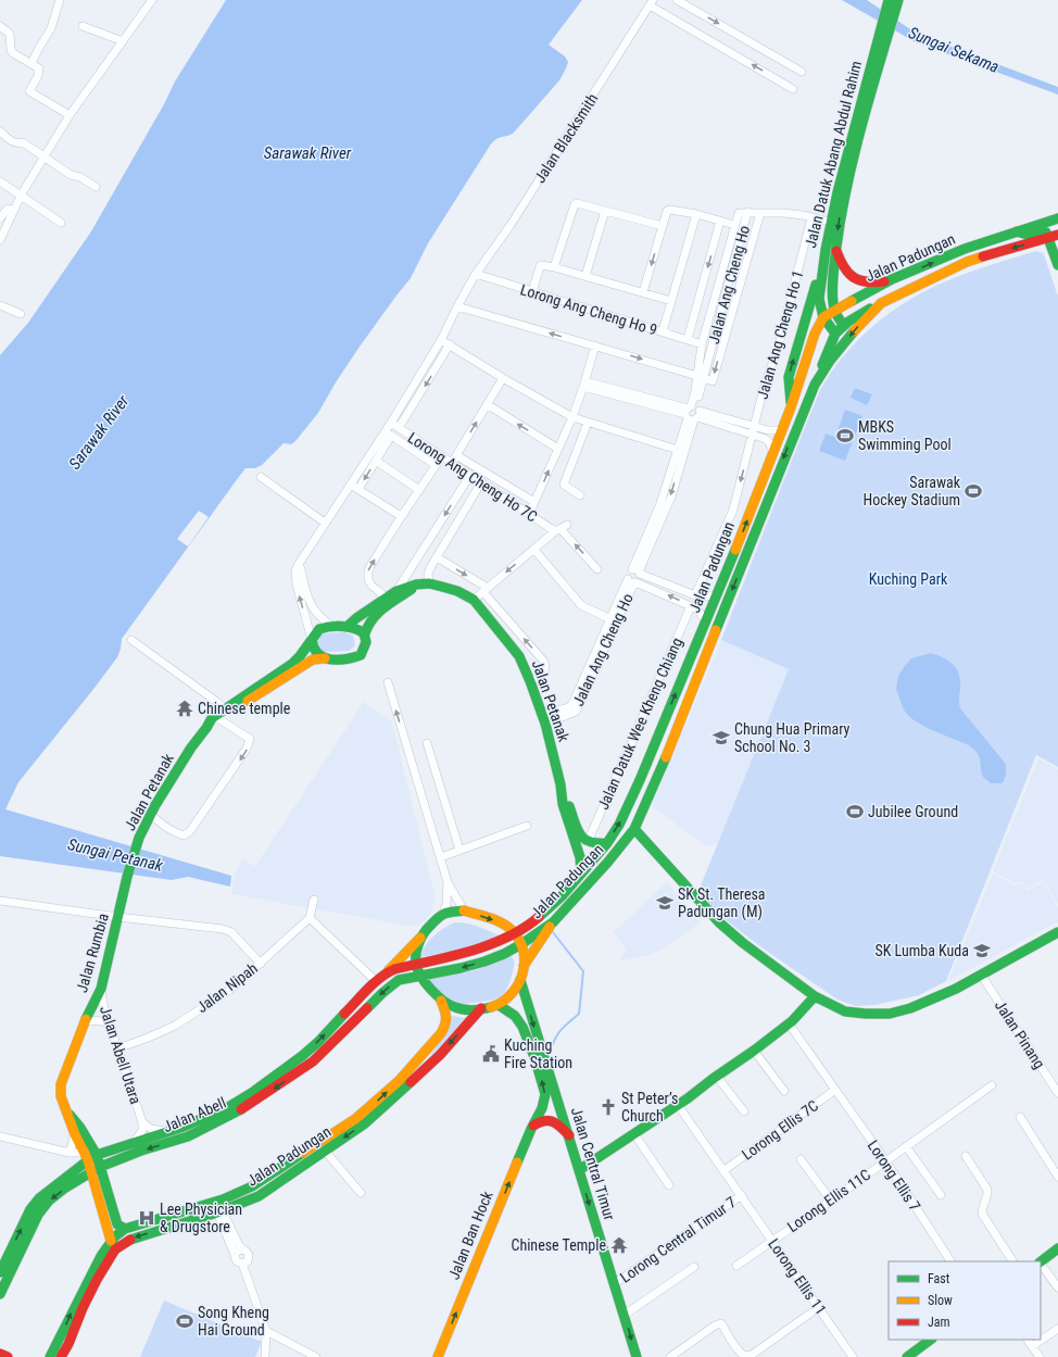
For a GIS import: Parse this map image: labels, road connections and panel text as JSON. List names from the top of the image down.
{
  "streets": {
    "main road": [
      "Jalan Datuk Abang Abdul Rahim",
      "Jalan Padungan",
      "Jalan Petanak",
      "Jalan Rumbia",
      "Jalan Abell",
      "Jalan Central Timur",
      "Jalan Ban Hock"
    ],
    "street": [
      "Jalan Blacksmith",
      "Jalan Ang Cheng Ho",
      "Lorong Ang Cheng Ho 9",
      "Jalan Ang Cheng Ho 1",
      "Lorong Ang Cheng Ho 7C",
      "Jalan Datuk Wee Kheng Chiang",
      "Jalan Nipah",
      "Jalan Pinang",
      "Jalan Abell Utara",
      "Lorong Ellis 7C",
      "Lorong Ellis 7",
      "Lorong Ellis 11C",
      "Lorong Central Timur 7",
      "Lorong Ellis 11"
    ]
  },
  "crossings": [
    ["Jalan Blacksmith", "Lorong Ang Cheng Ho 9"],
    ["Jalan Blacksmith", "Lorong Ang Cheng Ho 7C"],
    ["Jalan Datuk Abang Abdul Rahim", "Jalan Padungan"],
    ["Jalan Padungan", "Jalan Petanak"],
    ["Jalan Padungan", "Jalan Abell"],
    ["Jalan Ang Cheng Ho", "Lorong Ang Cheng Ho 9"],
    ["Jalan Ang Cheng Ho", "Jalan Petanak"],
    ["Jalan Petanak", "Jalan Datuk Wee Kheng Chiang"],
    ["Jalan Petanak", "Jalan Rumbia"],
    ["Jalan Rumbia", "Jalan Abell Utara"],
    ["Jalan Nipah", "Jalan Abell Utara"],
    ["Lorong Ellis 7C", "Lorong Ellis 7"],
    ["Lorong Ellis 7C", "Lorong Ellis 11"],
    ["Jalan Central Timur", "Lorong Central Timur 7"],
    ["Lorong Ellis 7", "Lorong Ellis 11C"],
    ["Lorong Ellis 11C", "Lorong Ellis 11"],
    ["Lorong Central Timur 7", "Lorong Ellis 11"]
  ],
  "one_way": ["Jalan Ban Hock"],
  "water": ["Sungai Sekama", "Sarawak River", "Sungai Petanak"],
  "parks": ["Kuching Park"],
  "places": {
    "sports": [
      "MBKS Swimming Pool",
      "Sarawak Hockey Stadium",
      "Jubilee Ground",
      "Song Kheng Hai Ground"
    ],
    "temple": ["Chinese temple", "Chinese Temple"],
    "school or university": ["Chung Hua Primary School No. 3", "SK St. Theresa Padungan (M)", "SK Lumba Kuda"],
    "public building": ["Kuching Fire Station"],
    "church": ["St Peter’s Church"],
    "hospital": ["Lee Physician & Drugstore"]
  },
  "legend": ["Fast", "Slow", "Jam"]
}
